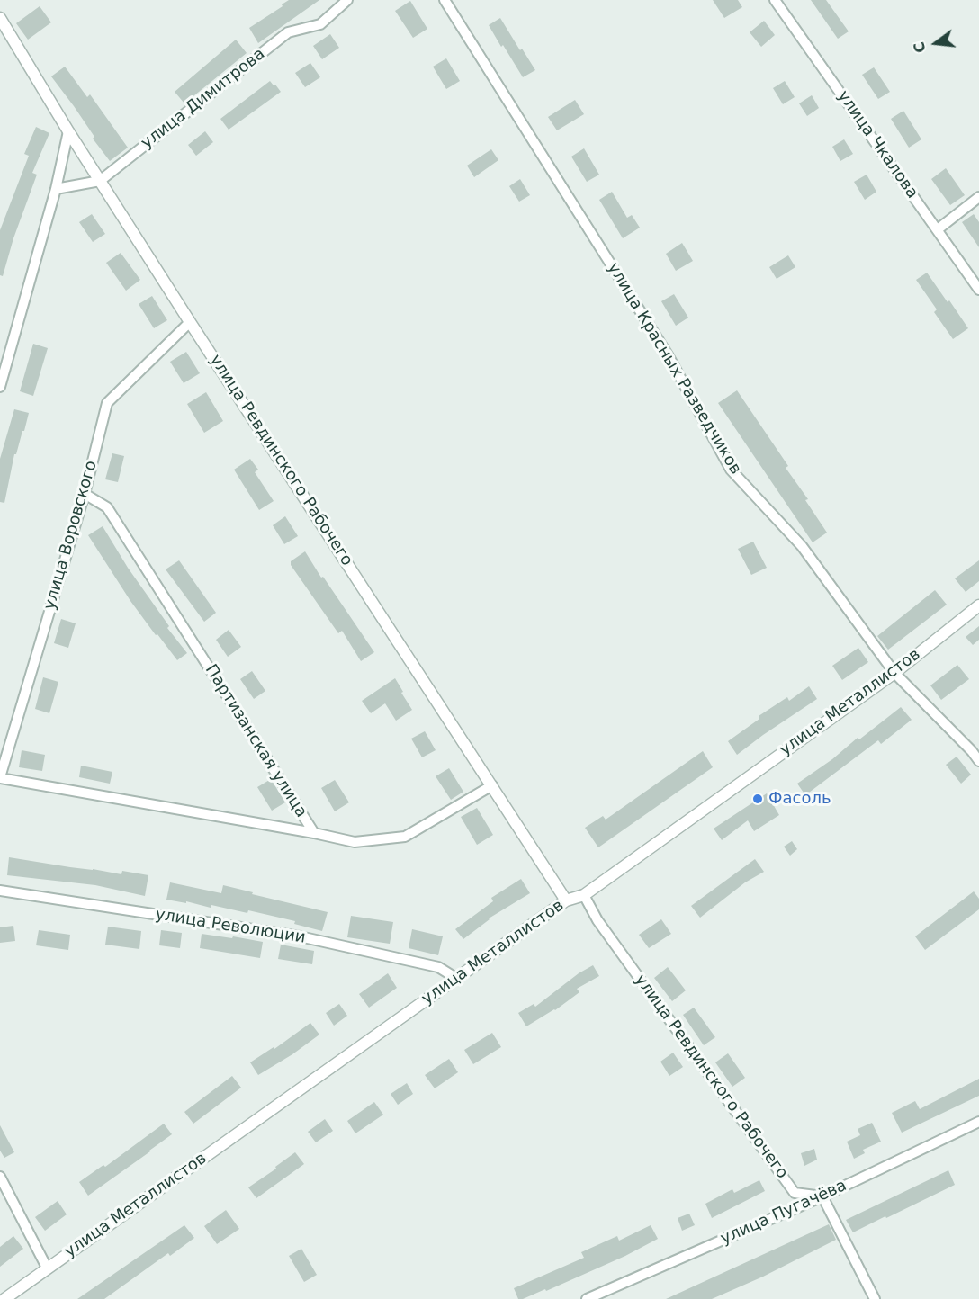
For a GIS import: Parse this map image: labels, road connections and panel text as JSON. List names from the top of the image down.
{
  "streets": {
    "street": [
      "улица Димитрова",
      "улица Чкалова",
      "улица Красных Разведчиков",
      "улица Ревдинского Рабочего",
      "улица Воровского",
      "улица Металлистов",
      "Партизанская улица",
      "улица Революции",
      "улица Пугачёва"
    ]
  },
  "crossings": [
    ["улица Димитрова", "улица Ревдинского Рабочего"],
    ["улица Красных Разведчиков", "улица Металлистов"],
    ["улица Ревдинского Рабочего", "улица Воровского"],
    ["улица Ревдинского Рабочего", "улица Металлистов"],
    ["улица Ревдинского Рабочего", "Партизанская улица"],
    ["улица Ревдинского Рабочего", "улица Пугачёва"],
    ["улица Воровского", "Партизанская улица"],
    ["улица Металлистов", "улица Революции"]
  ],
  "places": ["Фасоль"],
  "north": "left"
}
